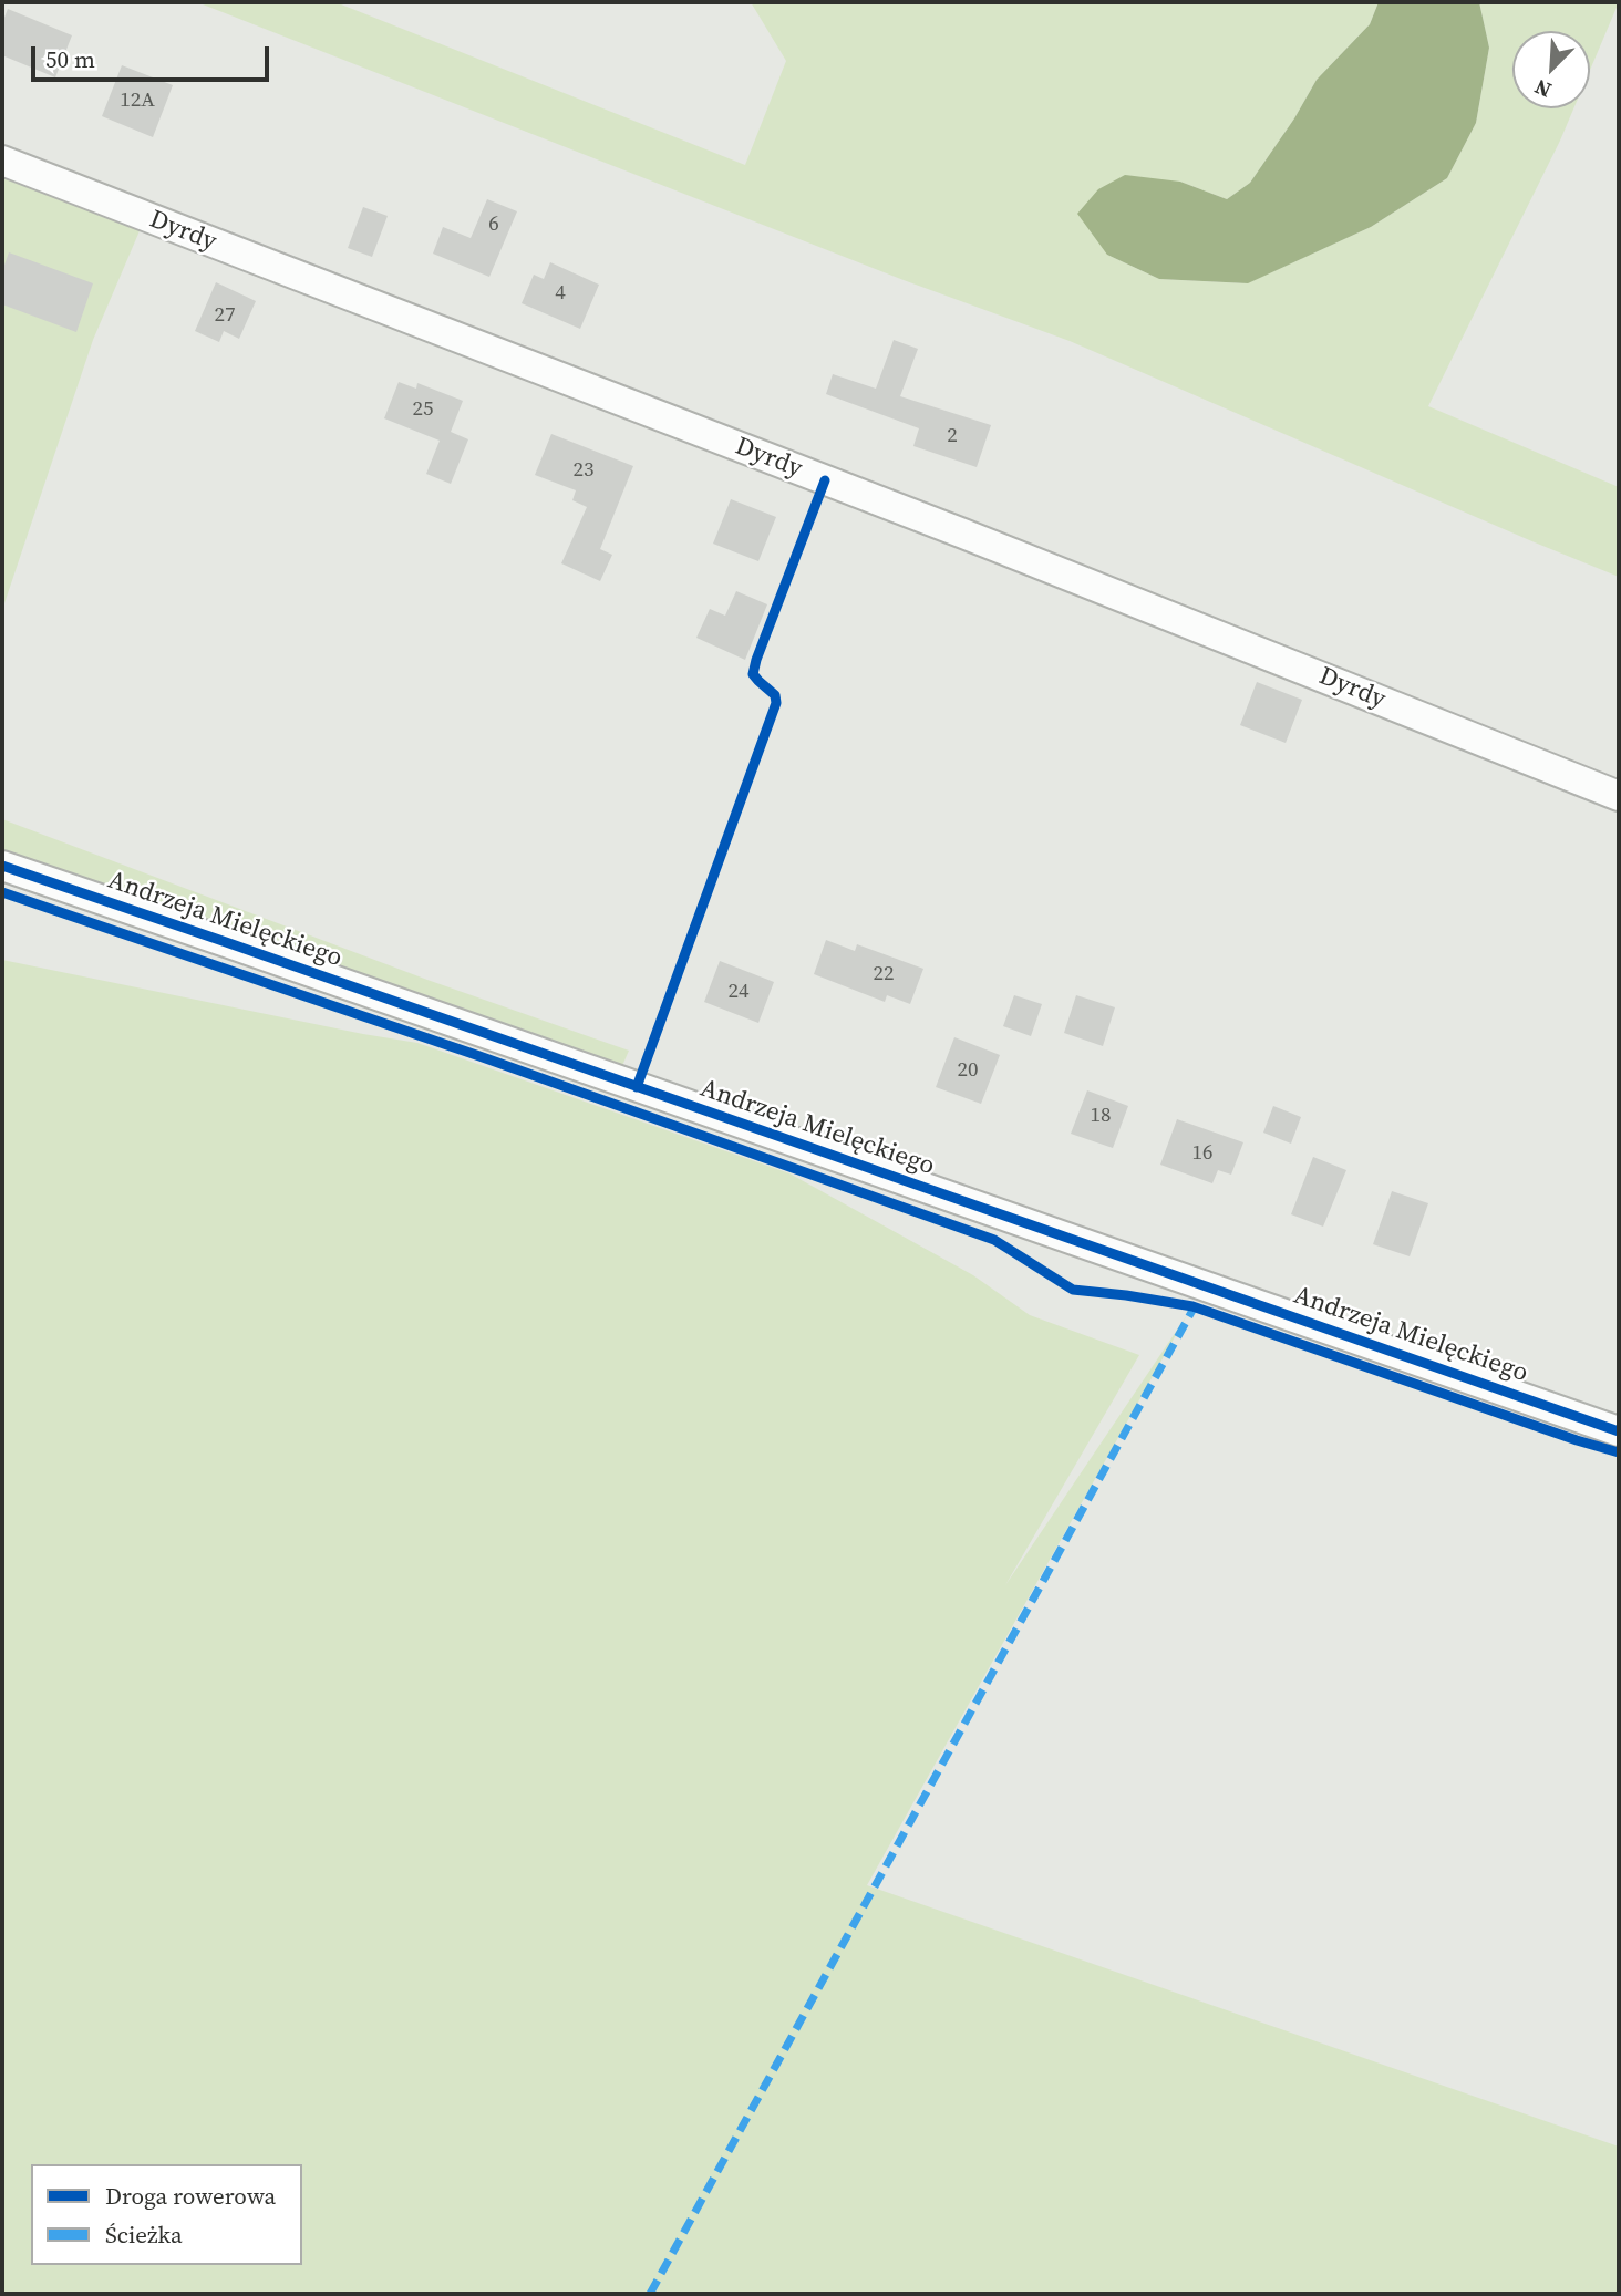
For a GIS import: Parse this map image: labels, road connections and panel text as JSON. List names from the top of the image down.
{
  "streets": {
    "street": ["Dyrdy", "Andrzeja Mielęckiego"]
  },
  "house_numbers": [
    "12A",
    "6",
    "4",
    "27",
    "25",
    "2",
    "23",
    "22",
    "24",
    "20",
    "18",
    "16"
  ],
  "legend": ["Droga rowerowa", "Ścieżka"],
  "scale_bar": "50 m",
  "north": "bottom left"
}
